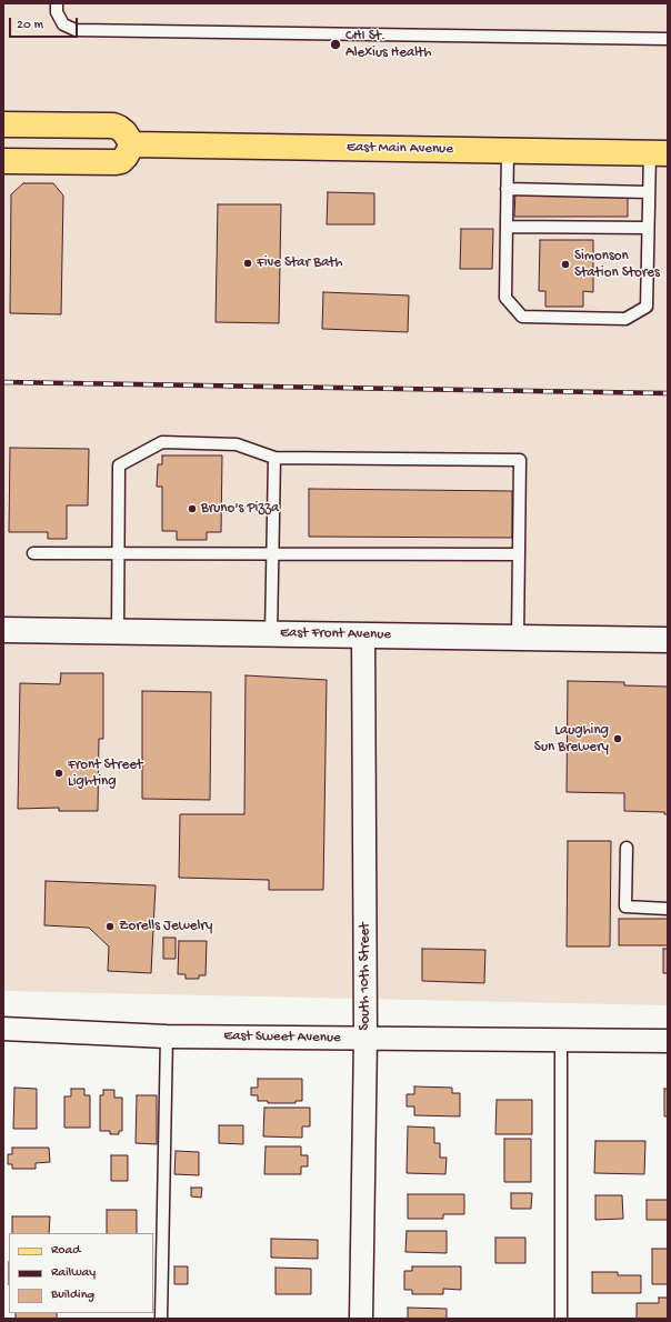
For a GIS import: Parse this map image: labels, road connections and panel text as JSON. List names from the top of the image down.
{
  "streets": {
    "main road": ["East Main Avenue"],
    "street": ["East Front Avenue", "South 10th Street", "East Sweet Avenue"]
  },
  "crossings": [
    ["East Front Avenue", "South 10th Street"],
    ["South 10th Street", "East Sweet Avenue"]
  ],
  "places": [
    "CHI St. Alexius Health",
    "Five Star Bath",
    "Simonson Station Stores",
    "Bruno's Pizza",
    "Laughing Sun Brewery",
    "Front Street Lighting",
    "Zorells Jewelry"
  ],
  "legend": ["Road", "Railway", "Building"],
  "scale_bar": "20 m"
}
